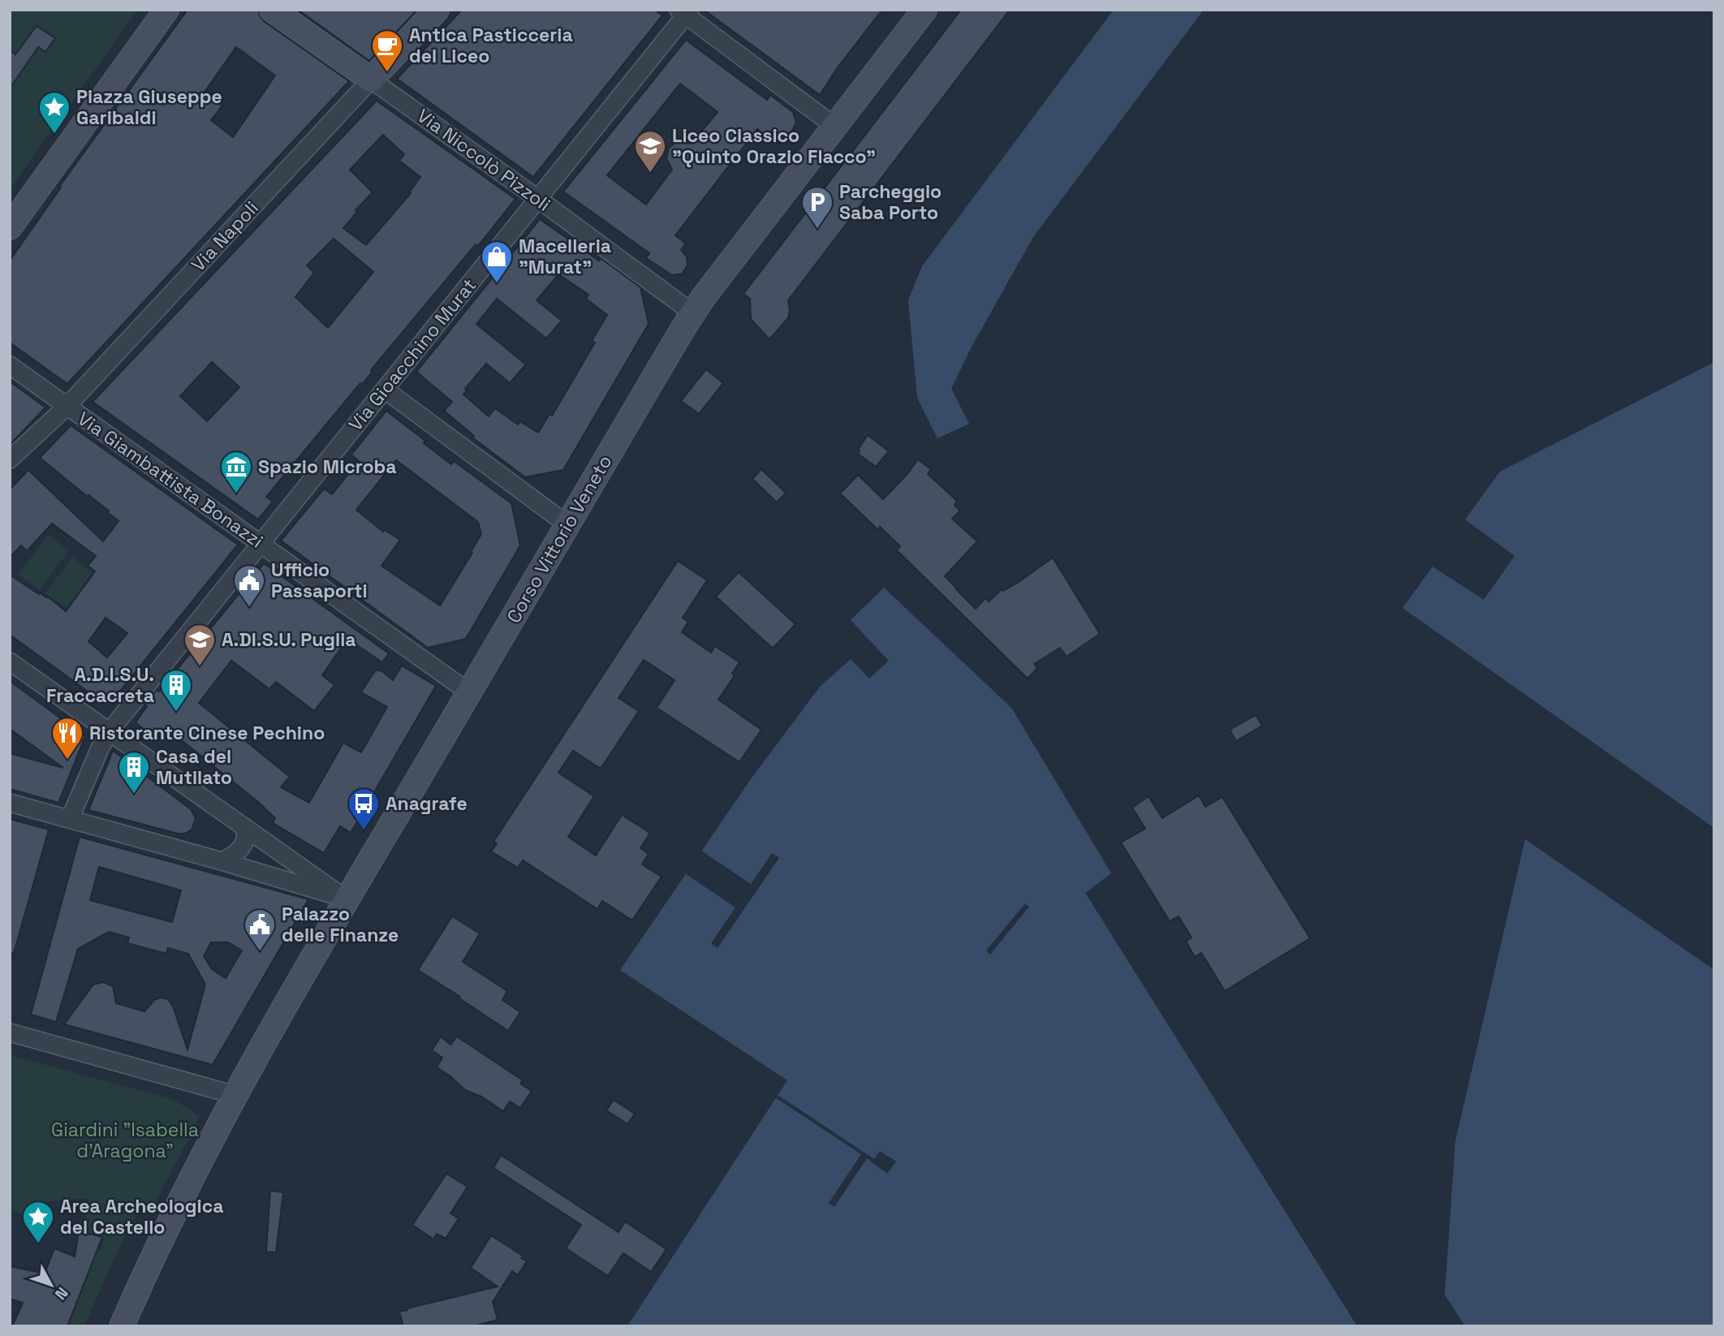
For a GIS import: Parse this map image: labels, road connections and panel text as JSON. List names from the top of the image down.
{
  "streets": {
    "main road": ["Via Niccolò Pizzoli", "Via Napoli", "Corso Vittorio Veneto"],
    "street": ["Via Gioacchino Murat", "Via Giambattista Bonazzi"]
  },
  "crossings": [
    ["Via Niccolò Pizzoli", "Via Napoli"],
    ["Via Niccolò Pizzoli", "Via Gioacchino Murat"],
    ["Via Niccolò Pizzoli", "Corso Vittorio Veneto"],
    ["Via Napoli", "Via Giambattista Bonazzi"],
    ["Via Gioacchino Murat", "Via Giambattista Bonazzi"],
    ["Via Giambattista Bonazzi", "Corso Vittorio Veneto"]
  ],
  "parks": ["Giardini \"Isabella d'Aragona\""],
  "places": {
    "cafe": ["Antica Pasticceria del Liceo"],
    "place": ["Piazza Giuseppe Garibaldi", "Area Archeologica del Castello"],
    "school or university": ["Liceo Classico \"Quinto Orazio Flacco\"", "A.DI.S.U. Puglia"],
    "parking": ["Parcheggio Saba Porto"],
    "shop": ["Macelleria \"Murat\""],
    "museum": ["Spazio Microba"],
    "public building": ["Ufficio Passaporti", "Palazzo delle Finanze"],
    "building": ["A.D.I.S.U. Fraccacreta", "Casa del Mutilato"],
    "restaurant": ["Ristorante Cinese Pechino"],
    "bus stop": ["Anagrafe"]
  },
  "north": "bottom right"
}
